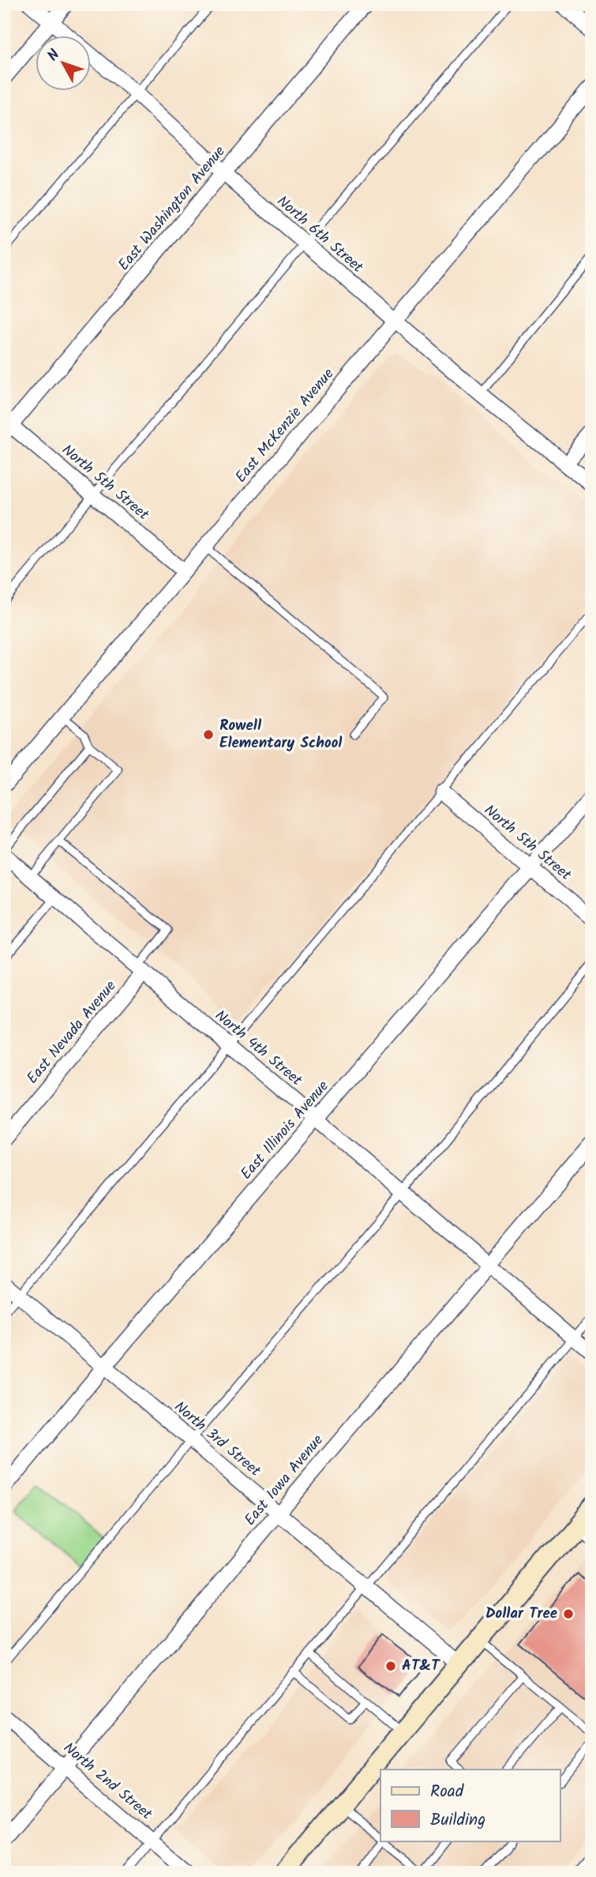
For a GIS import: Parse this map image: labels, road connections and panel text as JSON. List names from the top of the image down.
{
  "streets": {
    "street": [
      "East Washington Avenue",
      "North 6th Street",
      "East McKenzie Avenue",
      "North 5th Street",
      "East Nevada Avenue",
      "North 4th Street",
      "East Illinois Avenue",
      "North 3rd Street",
      "East Iowa Avenue",
      "North 2nd Street"
    ]
  },
  "crossings": [
    ["East Washington Avenue", "North 6th Street"],
    ["East Washington Avenue", "North 5th Street"],
    ["North 6th Street", "East McKenzie Avenue"],
    ["East McKenzie Avenue", "North 5th Street"],
    ["North 5th Street", "East Illinois Avenue"],
    ["East Nevada Avenue", "North 4th Street"],
    ["North 4th Street", "East Illinois Avenue"],
    ["North 4th Street", "East Iowa Avenue"],
    ["East Illinois Avenue", "North 3rd Street"],
    ["North 3rd Street", "East Iowa Avenue"],
    ["East Iowa Avenue", "North 2nd Street"]
  ],
  "places": ["Rowell Elementary School", "Dollar Tree", "AT&T"],
  "legend": ["Road", "Building"],
  "north": "top left"
}
